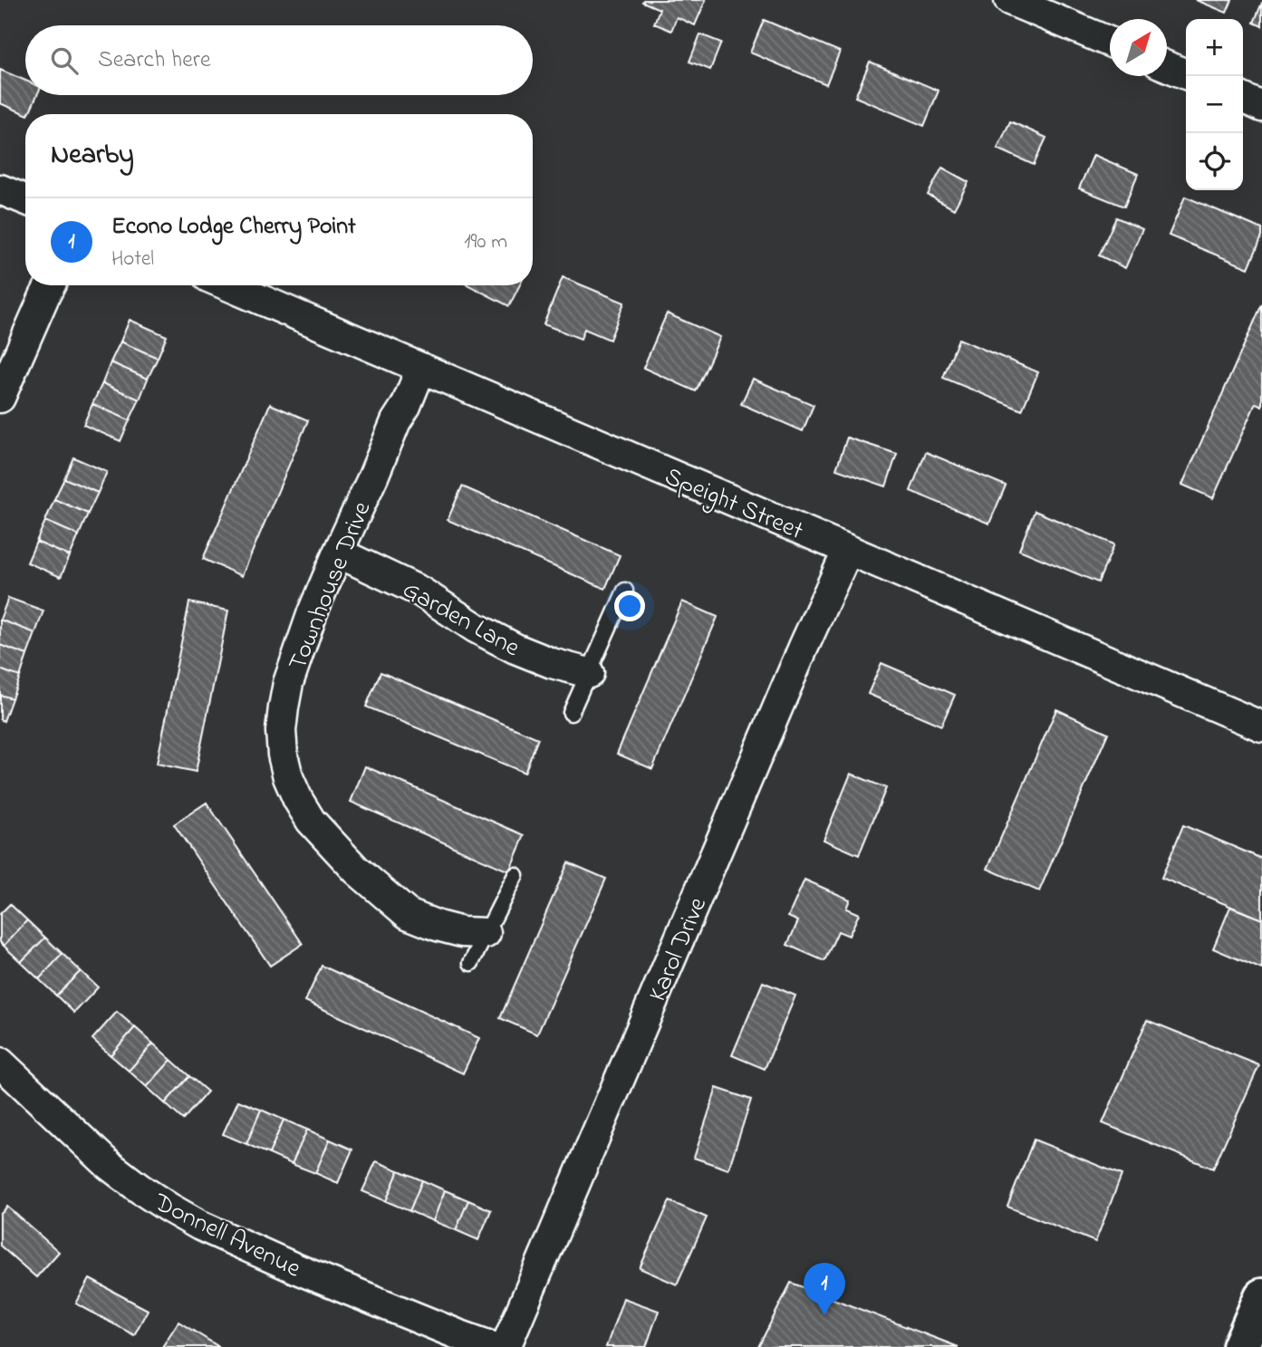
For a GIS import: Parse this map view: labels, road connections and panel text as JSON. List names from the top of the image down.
{
  "streets": {
    "street": [
      "Speight Street",
      "Townhouse Drive",
      "Garden Lane",
      "Karol Drive",
      "Donnell Avenue"
    ]
  },
  "crossings": [
    ["Speight Street", "Townhouse Drive"],
    ["Speight Street", "Karol Drive"],
    ["Townhouse Drive", "Garden Lane"]
  ],
  "north": "top right",
  "page": {
    "map_buttons": ["+", "−"],
    "search": "Search here",
    "heading": "Nearby",
    "list": [
      {
        "mark": "1",
        "name": "Econo Lodge Cherry Point",
        "note": "Hotel",
        "value": "190 m"
      }
    ],
    "pins": "1"
  }
}
